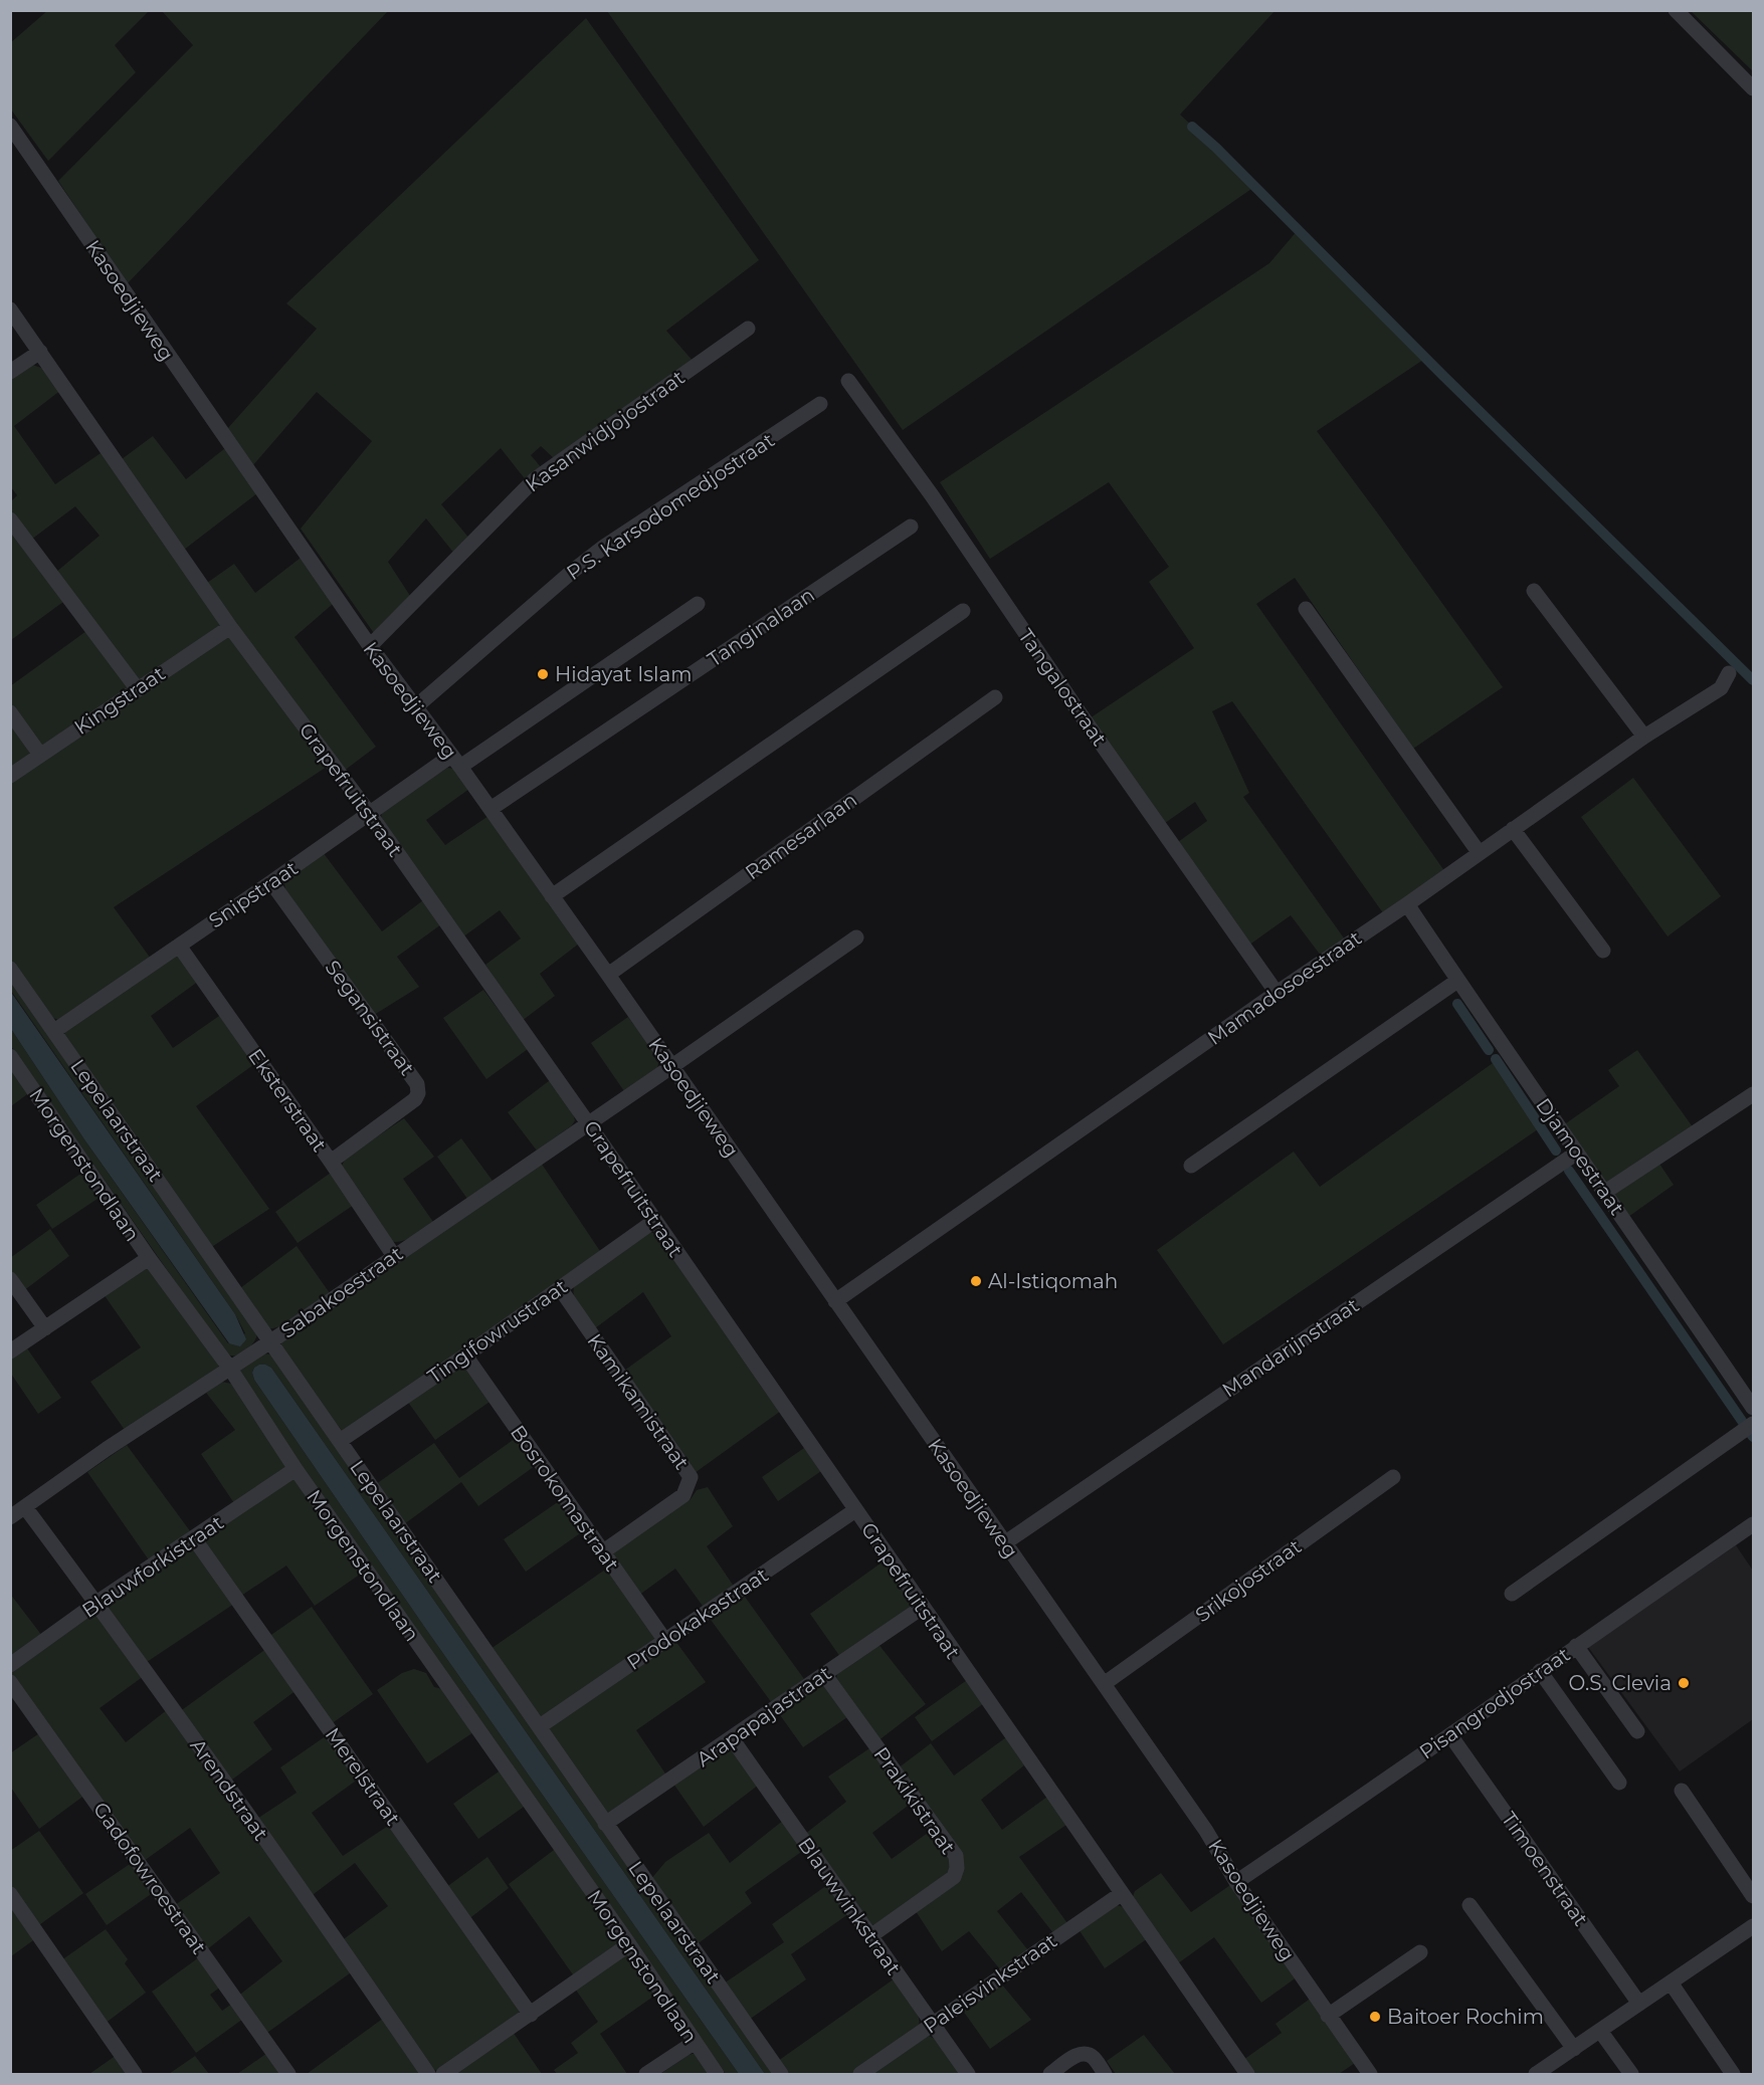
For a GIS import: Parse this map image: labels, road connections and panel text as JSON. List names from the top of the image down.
{
  "streets": {
    "street": [
      "Kasoedjieweg",
      "Kasanwidjojostraat",
      "P.S. Karsodomedjostraat",
      "Tanginalaan",
      "Tangalostraat",
      "Kingstraat",
      "Grapefruitstraat",
      "Ramesarlaan",
      "Snipstraat",
      "Mamadosoestraat",
      "Segansistraat",
      "Eksterstraat",
      "Lepelaarstraat",
      "Djamoestraat",
      "Morgenstondlaan",
      "Sabakoestraat",
      "Tingifowrustraat",
      "Mandarijnstraat",
      "Kamikamistraat",
      "Bosrokomastraat",
      "Blauwforkistraat",
      "Srikojostraat",
      "Prodokakastraat",
      "Pisangrodjostraat",
      "Arapapajastraat",
      "Merelstraat",
      "Arendstraat",
      "Prakikistraat",
      "Timoenstraat",
      "Gadofowroestraat",
      "Blauwvinkstraat",
      "Paleisvinkstraat"
    ]
  },
  "crossings": [
    ["Kasoedjieweg", "Kasanwidjojostraat"],
    ["Kasoedjieweg", "P.S. Karsodomedjostraat"],
    ["Kasoedjieweg", "Tanginalaan"],
    ["Kasoedjieweg", "Ramesarlaan"],
    ["Kasoedjieweg", "Snipstraat"],
    ["Kasoedjieweg", "Mamadosoestraat"],
    ["Kasoedjieweg", "Sabakoestraat"],
    ["Kasoedjieweg", "Mandarijnstraat"],
    ["Kasoedjieweg", "Srikojostraat"],
    ["Kasoedjieweg", "Pisangrodjostraat"],
    ["Tangalostraat", "Mamadosoestraat"],
    ["Kingstraat", "Grapefruitstraat"],
    ["Grapefruitstraat", "Snipstraat"],
    ["Grapefruitstraat", "Sabakoestraat"],
    ["Grapefruitstraat", "Tingifowrustraat"],
    ["Grapefruitstraat", "Prodokakastraat"],
    ["Grapefruitstraat", "Arapapajastraat"],
    ["Grapefruitstraat", "Paleisvinkstraat"],
    ["Snipstraat", "Segansistraat"],
    ["Snipstraat", "Eksterstraat"],
    ["Snipstraat", "Lepelaarstraat"],
    ["Mamadosoestraat", "Djamoestraat"],
    ["Segansistraat", "Eksterstraat"],
    ["Eksterstraat", "Sabakoestraat"],
    ["Lepelaarstraat", "Sabakoestraat"],
    ["Lepelaarstraat", "Tingifowrustraat"],
    ["Lepelaarstraat", "Prodokakastraat"],
    ["Lepelaarstraat", "Arapapajastraat"],
    ["Djamoestraat", "Mandarijnstraat"],
    ["Morgenstondlaan", "Sabakoestraat"],
    ["Morgenstondlaan", "Blauwforkistraat"],
    ["Sabakoestraat", "Arendstraat"],
    ["Tingifowrustraat", "Kamikamistraat"],
    ["Tingifowrustraat", "Bosrokomastraat"],
    ["Kamikamistraat", "Bosrokomastraat"],
    ["Bosrokomastraat", "Prodokakastraat"],
    ["Blauwforkistraat", "Merelstraat"],
    ["Blauwforkistraat", "Arendstraat"],
    ["Pisangrodjostraat", "Timoenstraat"],
    ["Arapapajastraat", "Prakikistraat"],
    ["Arapapajastraat", "Blauwvinkstraat"],
    ["Prakikistraat", "Blauwvinkstraat"],
    ["Blauwvinkstraat", "Paleisvinkstraat"]
  ],
  "places": [
    "Hidayat Islam",
    "Al-Istiqomah",
    "O.S. Clevia",
    "Baitoer Rochim"
  ]
}
